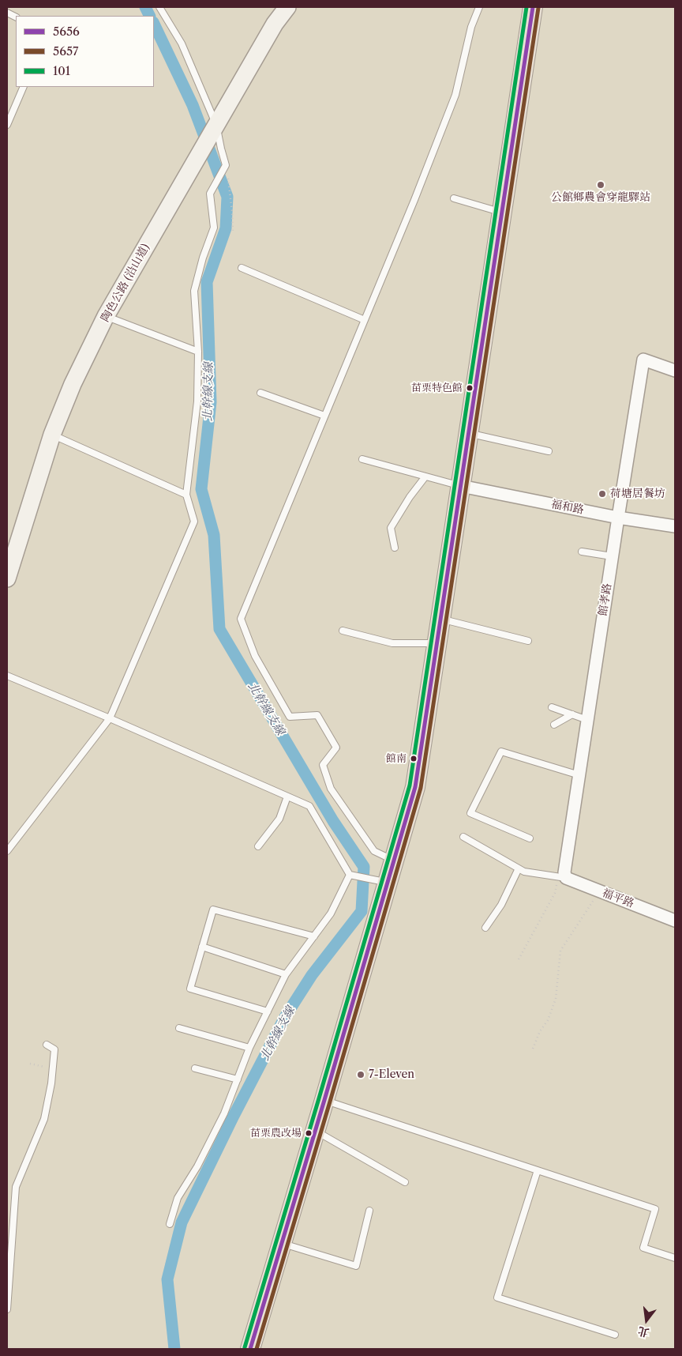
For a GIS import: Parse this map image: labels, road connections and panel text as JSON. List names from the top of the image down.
{
  "streets": {
    "main road": ["陶色公路 (沿山道)"],
    "street": ["福和路", "館孝路", "福平路"]
  },
  "crossings": [
    ["福和路", "館孝路"],
    ["館孝路", "福平路"]
  ],
  "water": ["北幹線支線"],
  "places": [
    "公館鄉農會穿龍驛站",
    "苗栗特色館",
    "荷塘居餐坊",
    "館南",
    "7-Eleven",
    "苗栗農改場"
  ],
  "lines": ["transit line 5656", "transit line 101", "transit line 5657"],
  "legend": ["5656", "5657", "101"],
  "north": "bottom"
}
